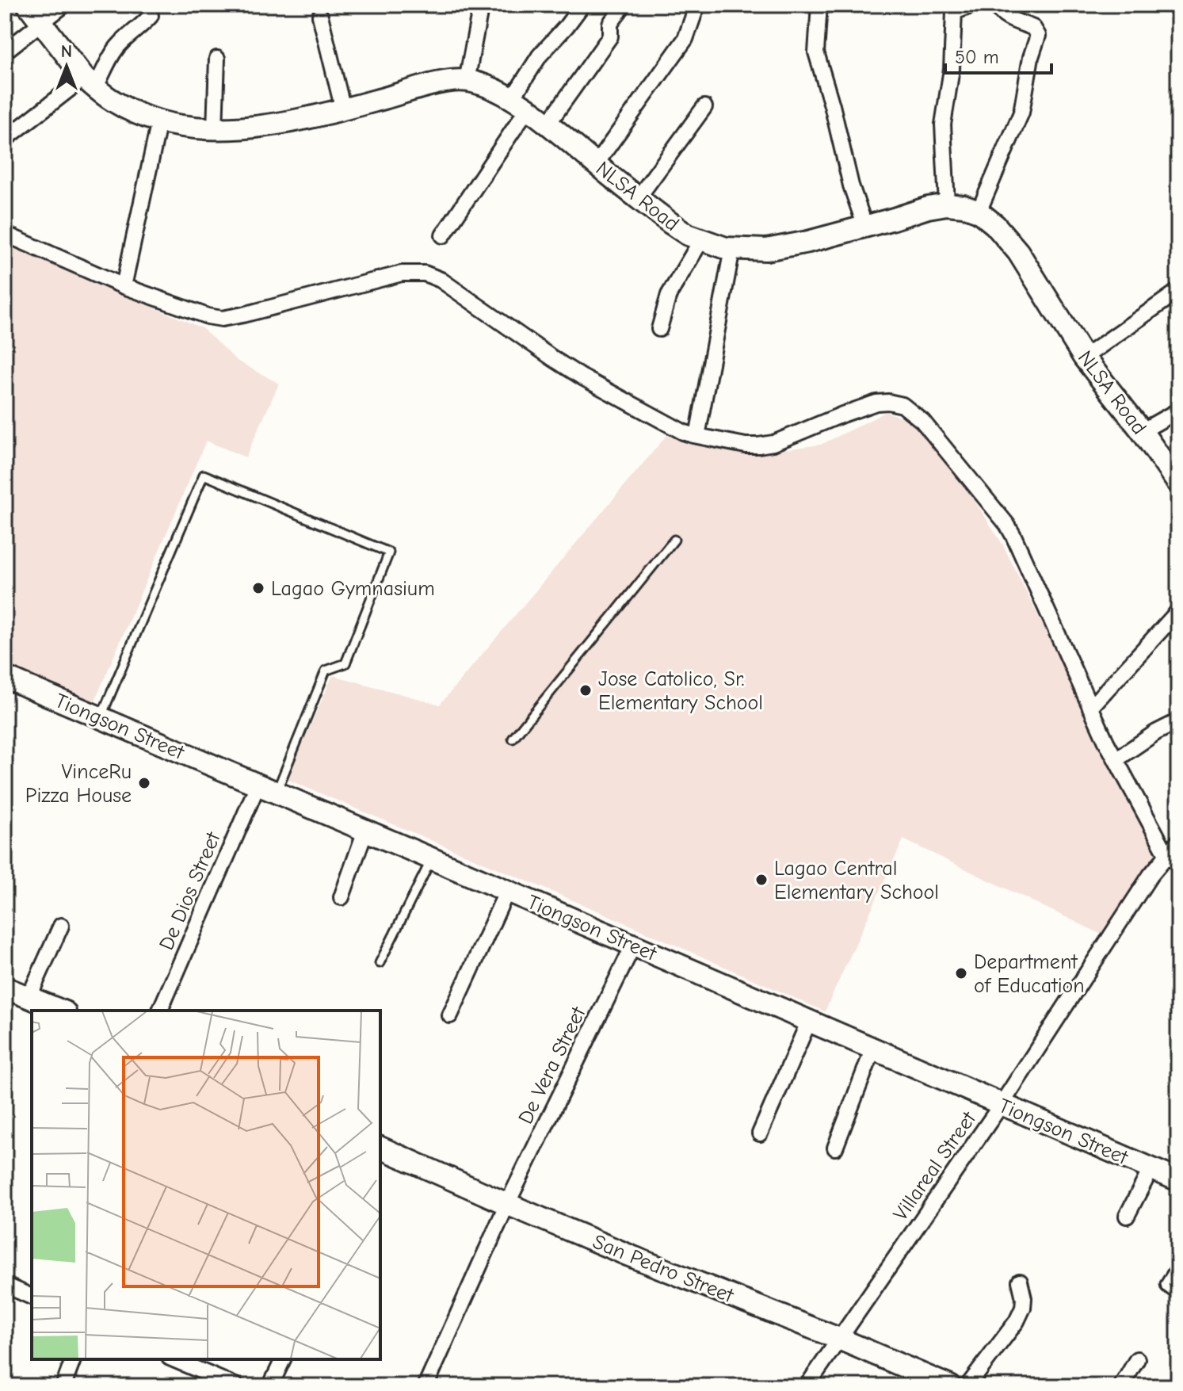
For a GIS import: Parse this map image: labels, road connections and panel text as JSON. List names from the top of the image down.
{
  "streets": {
    "street": [
      "NLSA Road",
      "Tiongson Street",
      "De Dios Street",
      "De Vera Street",
      "Villareal Street",
      "San Pedro Street"
    ]
  },
  "crossings": [
    ["Tiongson Street", "De Dios Street"],
    ["Tiongson Street", "De Vera Street"],
    ["Tiongson Street", "Villareal Street"],
    ["De Vera Street", "San Pedro Street"],
    ["Villareal Street", "San Pedro Street"]
  ],
  "places": [
    "Lagao Gymnasium",
    "Jose Catolico, Sr. Elementary School",
    "VinceRu Pizza House",
    "Lagao Central Elementary School",
    "Department of Education"
  ],
  "scale_bar": "50 m",
  "north": "top"
}
